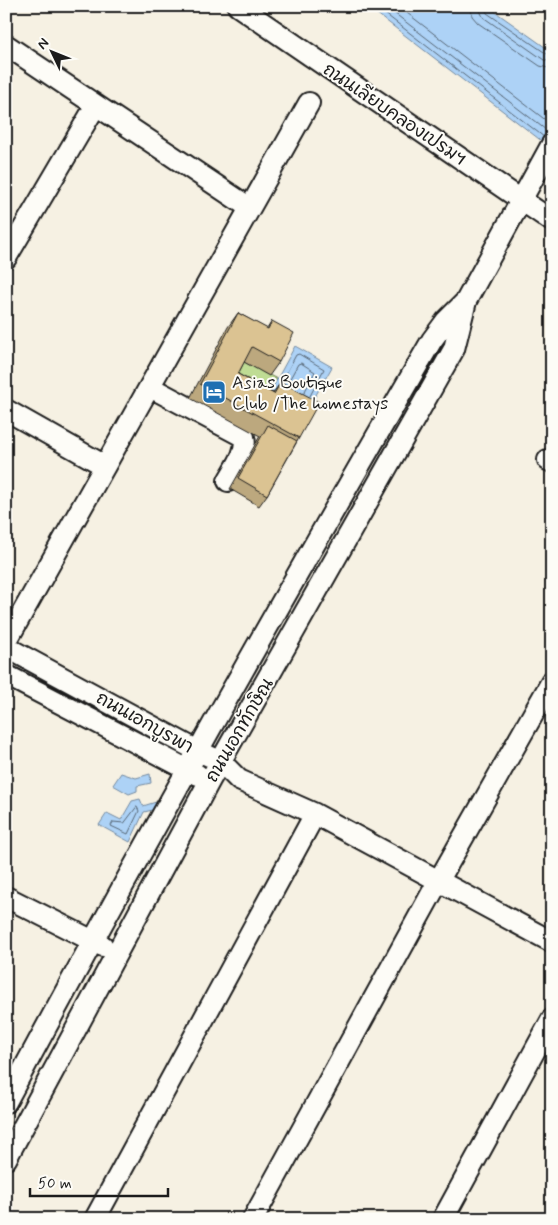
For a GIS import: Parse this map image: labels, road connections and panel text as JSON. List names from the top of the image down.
{
  "streets": {
    "street": ["ถนนเลียบคลองเปรมฯ", "ถนนเอกบูรพา", "ถนนเอกทักษิณ"]
  },
  "crossings": [
    ["ถนนเลียบคลองเปรมฯ", "ถนนเอกทักษิณ"],
    ["ถนนเอกบูรพา", "ถนนเอกทักษิณ"]
  ],
  "places": {
    "hotel": ["Asias Boutique Club /The homestays"]
  },
  "scale_bar": "50 m",
  "north": "top left"
}
